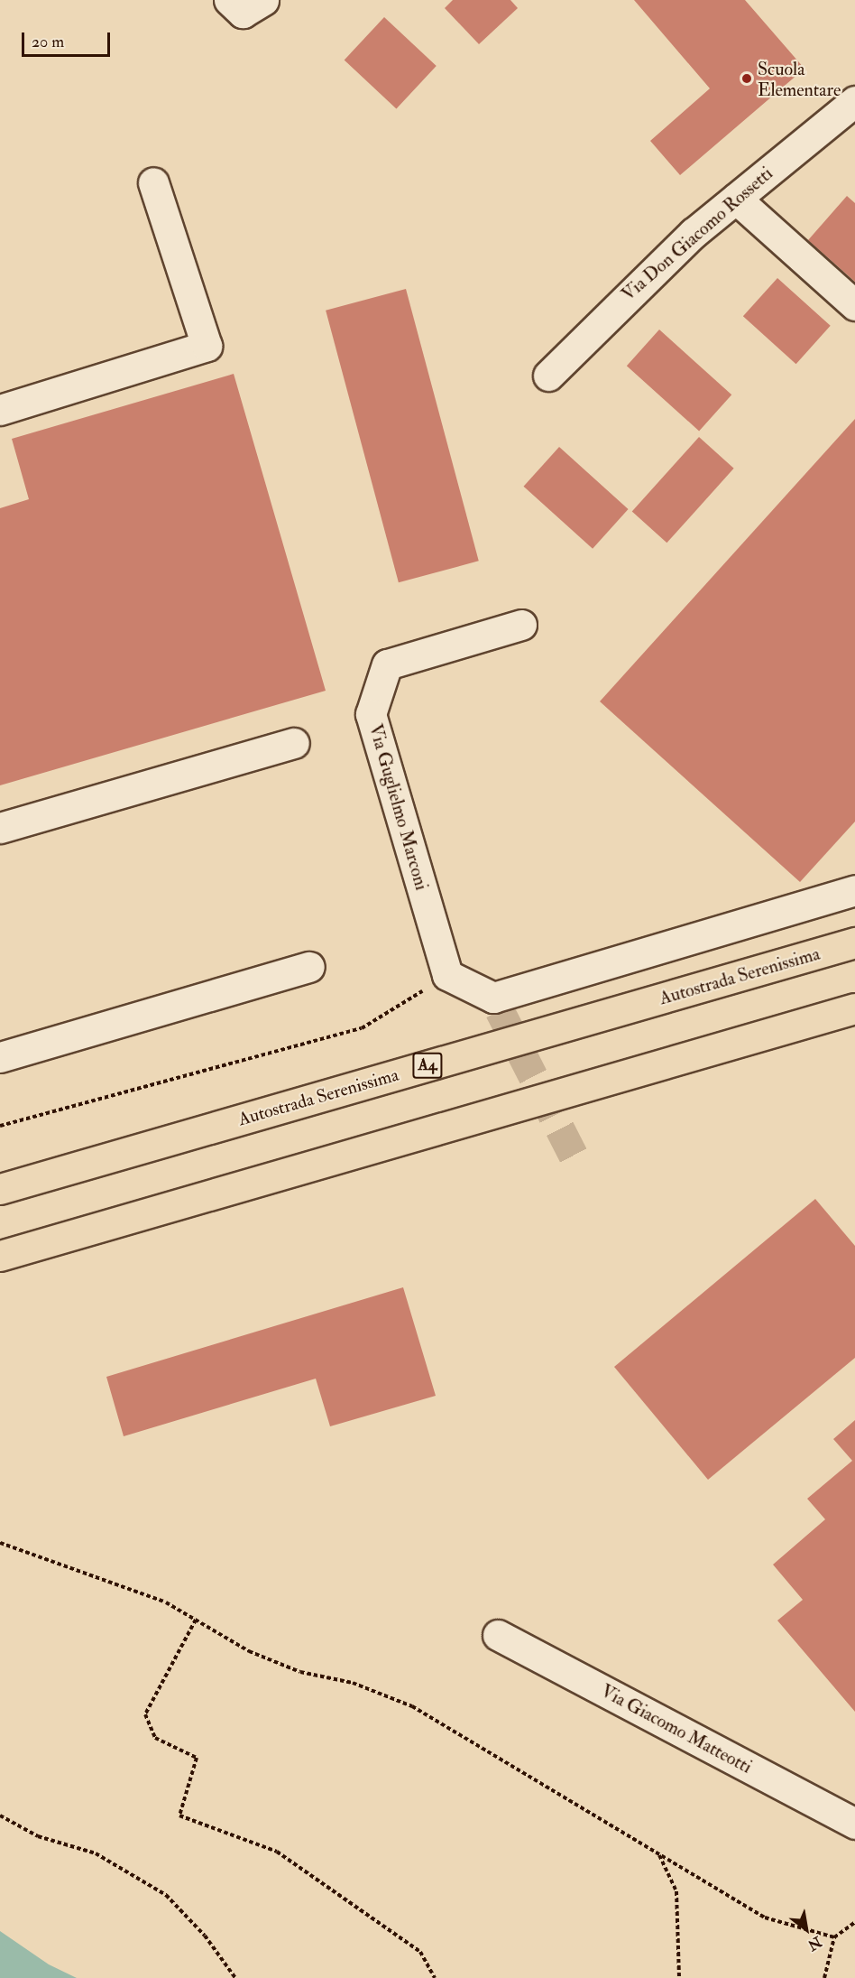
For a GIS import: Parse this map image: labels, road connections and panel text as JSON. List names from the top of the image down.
{
  "streets": {
    "highway": ["Autostrada Serenissima", "A4"],
    "street": ["Via Don Giacomo Rossetti", "Via Guglielmo Marconi", "Via Giacomo Matteotti"]
  },
  "places": ["Scuola Elementare"],
  "scale_bar": "20 m",
  "north": "bottom right"
}
